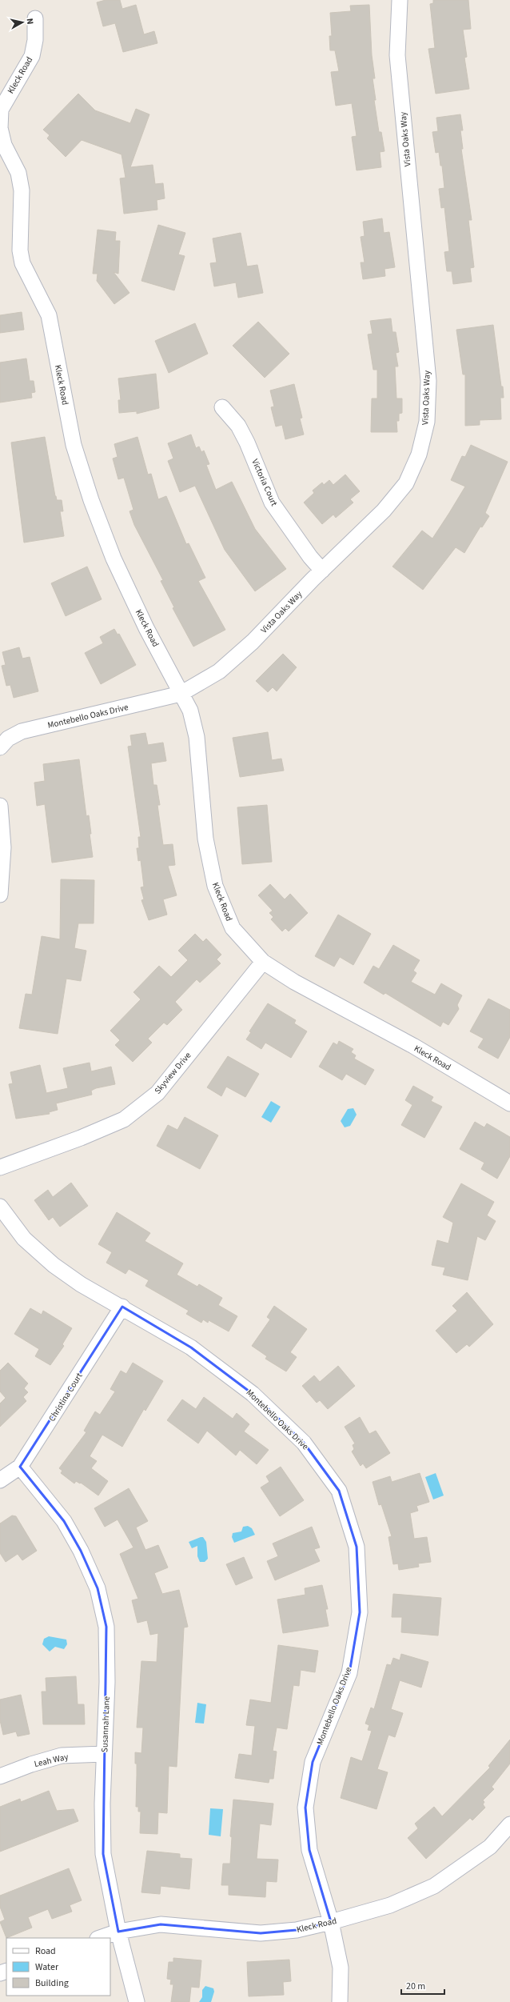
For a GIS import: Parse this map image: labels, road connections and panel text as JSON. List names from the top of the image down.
{
  "streets": {
    "street": [
      "Kleck Road",
      "Vista Oaks Way",
      "Victoria Court",
      "Montebello Oaks Drive",
      "Skyview Drive",
      "Christina Court",
      "Susannah Lane",
      "Leah Way"
    ]
  },
  "crossings": [
    ["Kleck Road", "Vista Oaks Way"],
    ["Kleck Road", "Montebello Oaks Drive"],
    ["Kleck Road", "Skyview Drive"],
    ["Kleck Road", "Susannah Lane"],
    ["Vista Oaks Way", "Victoria Court"],
    ["Vista Oaks Way", "Montebello Oaks Drive"],
    ["Montebello Oaks Drive", "Christina Court"],
    ["Christina Court", "Susannah Lane"],
    ["Susannah Lane", "Leah Way"]
  ],
  "legend": ["Road", "Water", "Building"],
  "scale_bar": "20 m",
  "north": "right"
}
